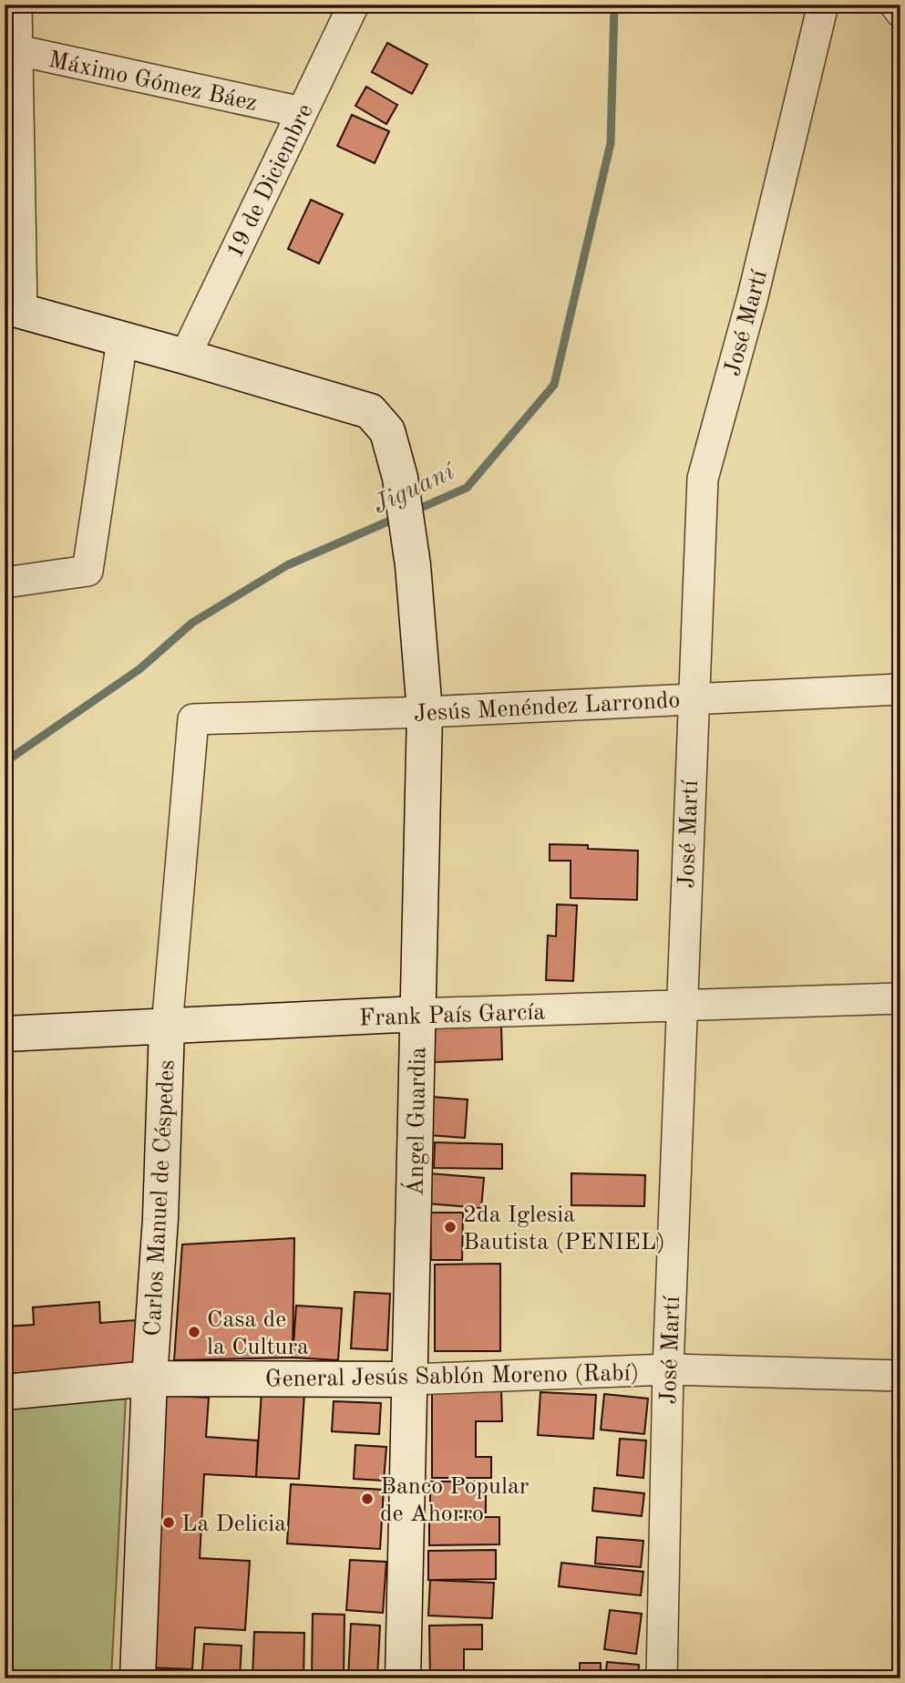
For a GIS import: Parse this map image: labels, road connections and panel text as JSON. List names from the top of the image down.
{
  "streets": {
    "main road": [
      "Frank País García",
      "Ángel Guardia",
      "Carlos Manuel de Céspedes",
      "General Jesús Sablón Moreno (Rabí)"
    ],
    "street": [
      "Máximo Gómez Báez",
      "19 de Diciembre",
      "José Martí",
      "Jesús Menéndez Larrondo"
    ]
  },
  "crossings": [
    ["Máximo Gómez Báez", "19 de Diciembre"],
    ["19 de Diciembre", "Ángel Guardia"],
    ["José Martí", "Jesús Menéndez Larrondo"],
    ["José Martí", "Frank País García"],
    ["José Martí", "General Jesús Sablón Moreno (Rabí)"],
    ["Jesús Menéndez Larrondo", "Ángel Guardia"],
    ["Jesús Menéndez Larrondo", "Carlos Manuel de Céspedes"],
    ["Frank País García", "Ángel Guardia"],
    ["Frank País García", "Carlos Manuel de Céspedes"],
    ["Ángel Guardia", "General Jesús Sablón Moreno (Rabí)"],
    ["Carlos Manuel de Céspedes", "General Jesús Sablón Moreno (Rabí)"]
  ],
  "water": ["Jiguaní"],
  "places": [
    "2da Iglesia Bautista (PENIEL)",
    "Casa de la Cultura",
    "Banco Popular de Ahorro",
    "La Delicia"
  ]
}
